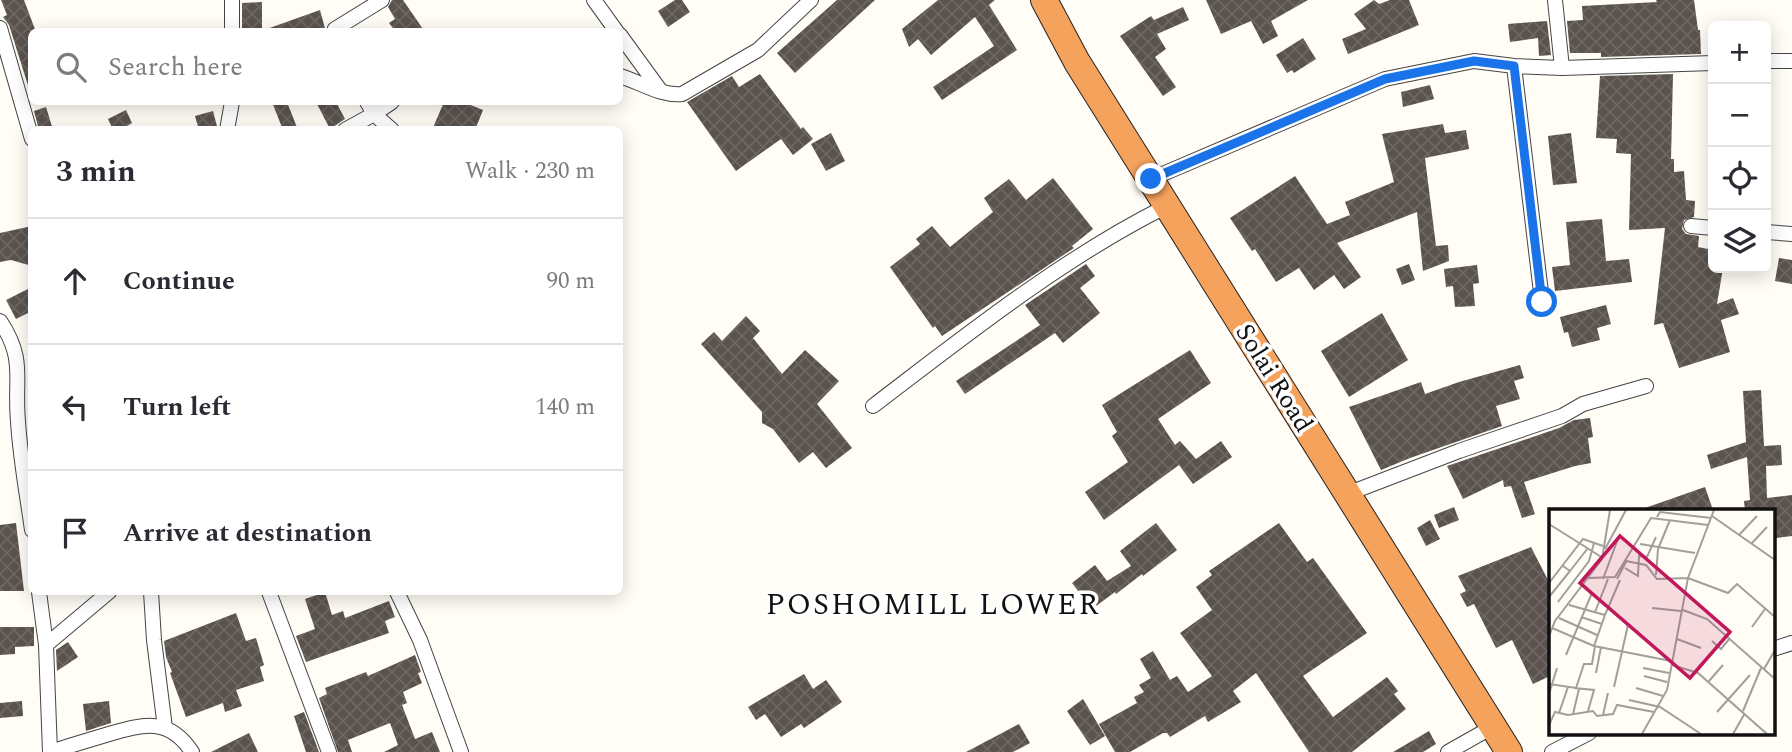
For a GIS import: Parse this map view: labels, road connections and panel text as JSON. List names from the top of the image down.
{
  "streets": {
    "highway": ["Solai Road"]
  },
  "districts": ["POSHOMILL LOWER"],
  "page": {
    "map_buttons": ["+", "−"],
    "search": "Search here",
    "heading": ["3 min", "Walk · 230 m"],
    "list": [
      ["Continue", "90 m"],
      ["Turn left", "140 m"],
      "Arrive at destination"
    ]
  }
}
